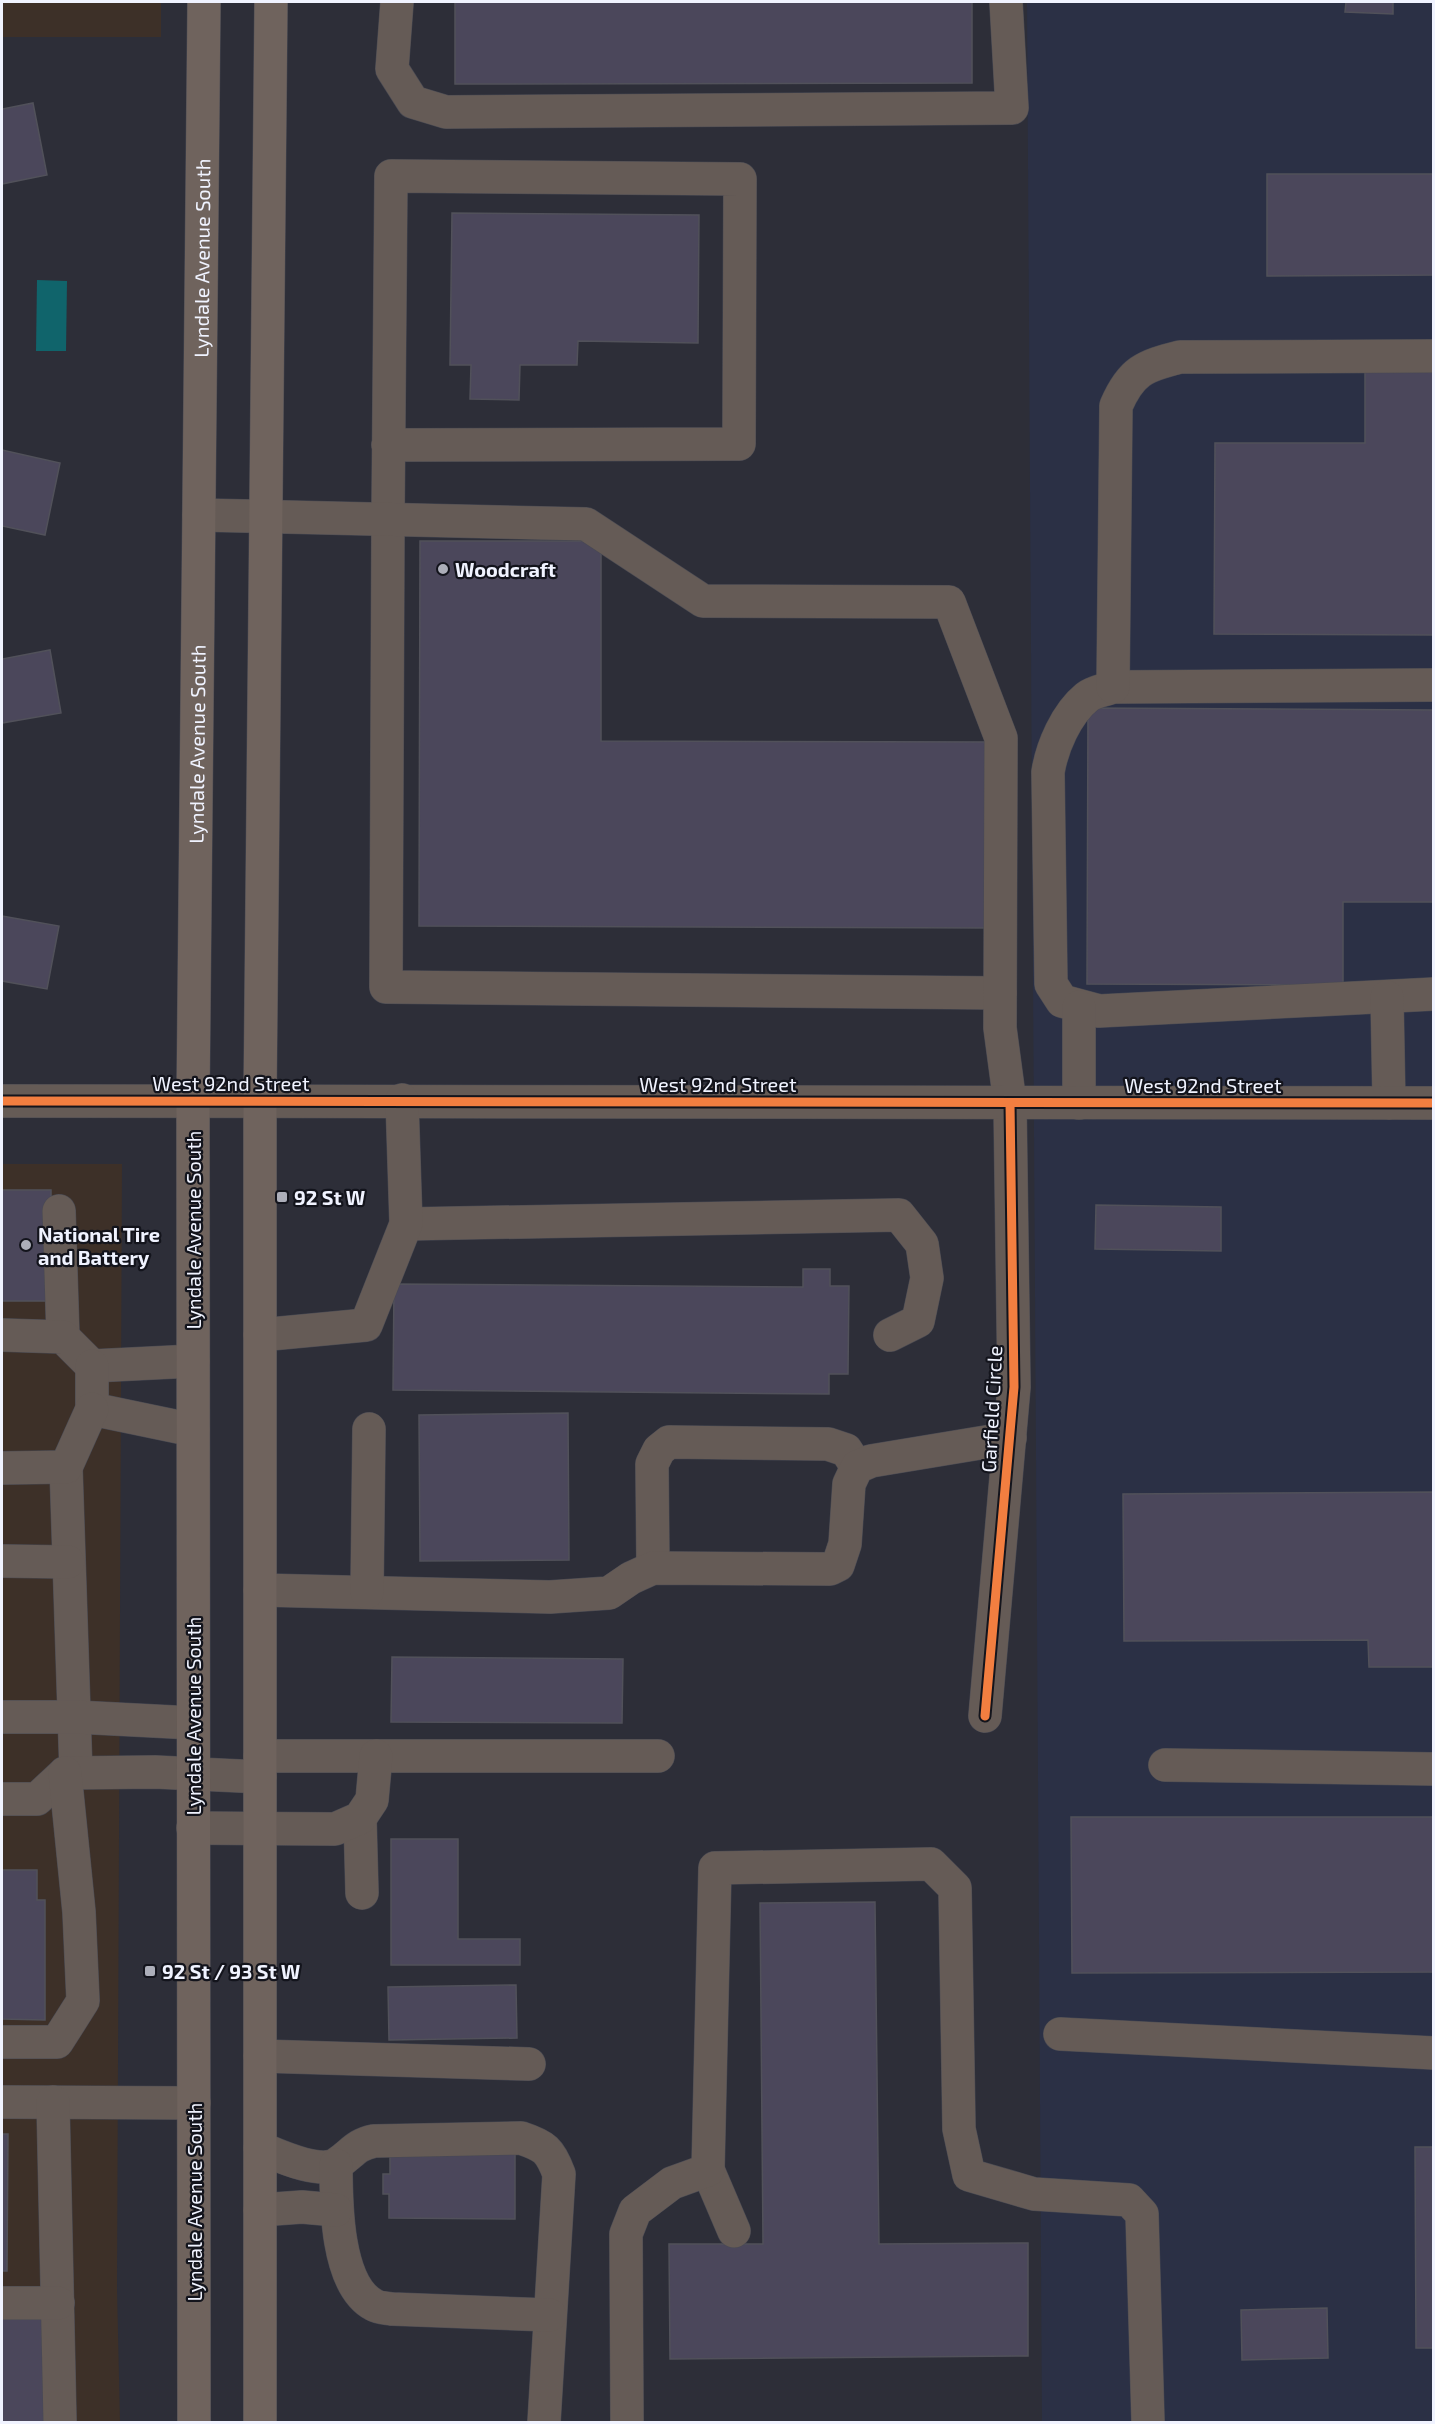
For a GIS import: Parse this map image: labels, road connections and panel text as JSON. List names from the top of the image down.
{
  "streets": {
    "main road": ["Lyndale Avenue South"],
    "street": ["West 92nd Street", "Garfield Circle"]
  },
  "crossings": [
    ["Lyndale Avenue South", "West 92nd Street"],
    ["West 92nd Street", "Garfield Circle"]
  ],
  "places": {
    "other": ["Woodcraft", "National Tire and Battery"],
    "transit": ["92 St W", "92 St / 93 St W"]
  }
}
